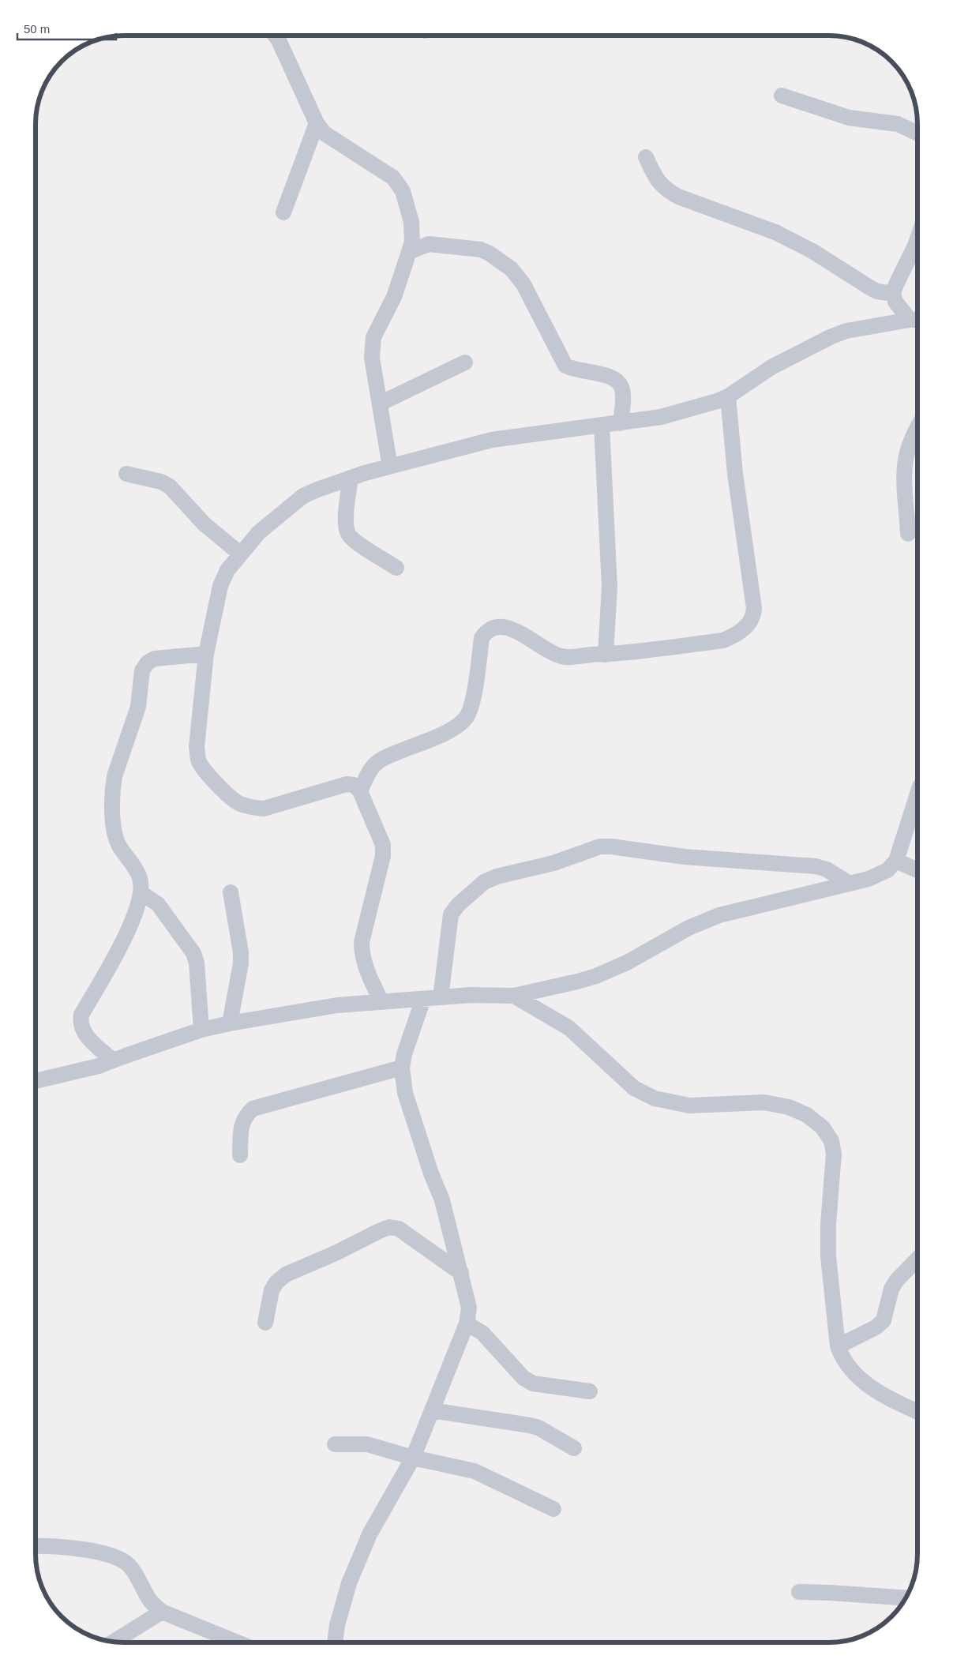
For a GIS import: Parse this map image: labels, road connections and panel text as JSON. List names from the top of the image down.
{
  "scale_bar": "50 m"
}
